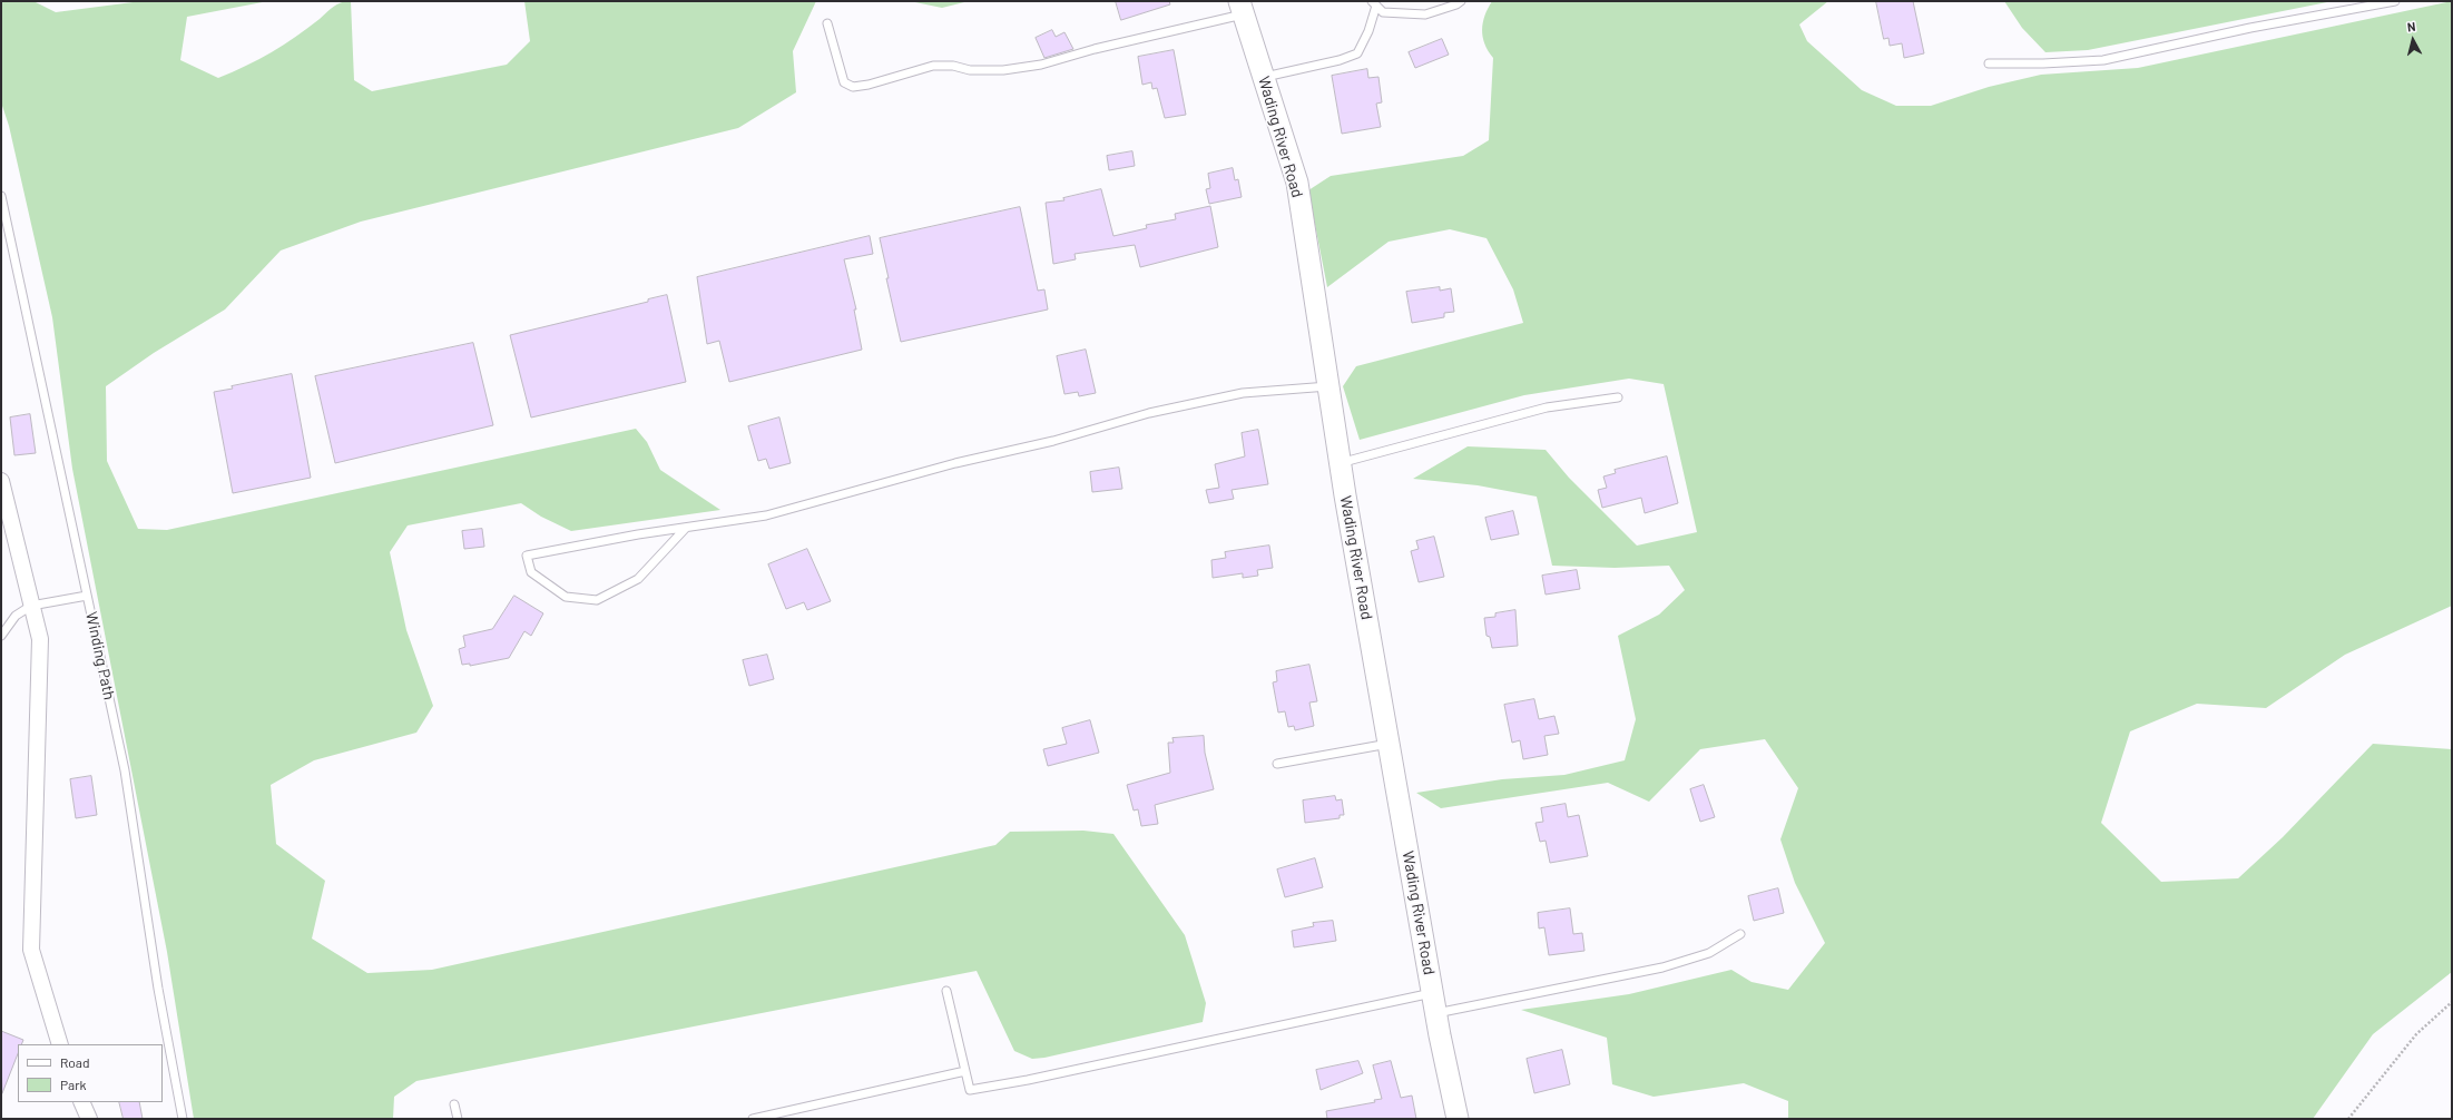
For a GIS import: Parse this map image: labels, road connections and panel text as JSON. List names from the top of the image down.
{
  "streets": {
    "main road": ["Wading River Road"],
    "lane": ["Winding Path"]
  },
  "legend": ["Road", "Park"],
  "north": "top"
}
